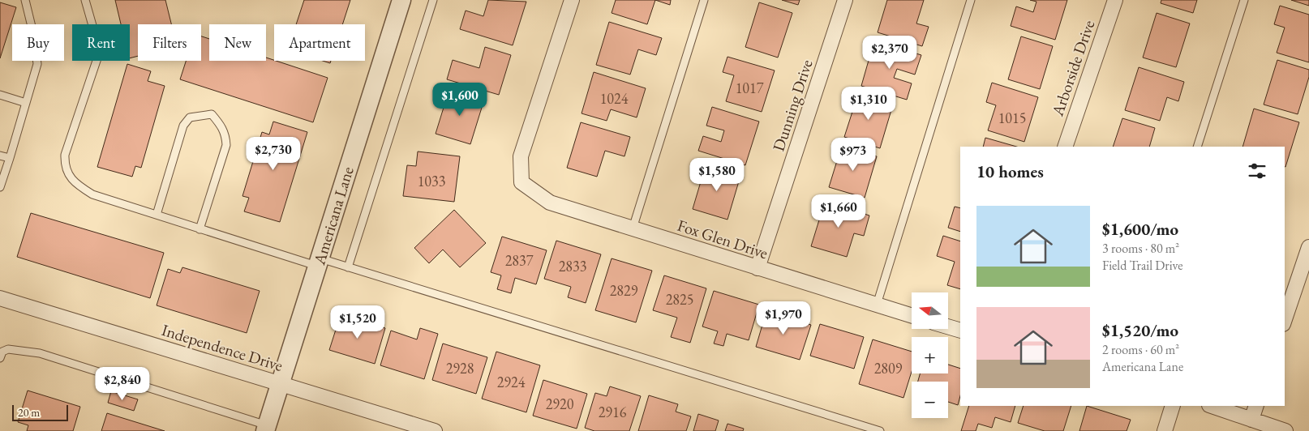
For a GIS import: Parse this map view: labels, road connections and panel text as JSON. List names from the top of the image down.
{
  "streets": {
    "street": [
      "Arborside Drive",
      "Dunning Drive",
      "Americana Lane",
      "Fox Glen Drive",
      "Independence Drive"
    ]
  },
  "crossings": [
    ["Dunning Drive", "Fox Glen Drive"],
    ["Americana Lane", "Independence Drive"]
  ],
  "house_numbers": [
    "1017",
    "1024",
    "1015",
    "1033",
    "2837",
    "2833",
    "2829",
    "2825",
    "2928",
    "2809",
    "2924",
    "2920",
    "2916"
  ],
  "scale_bar": "20 m",
  "north": "left",
  "page": {
    "chip": [
      "Buy",
      "Rent",
      "Filters",
      "New",
      "Apartment"
    ],
    "price": [
      "$2,370",
      "$1,600",
      "$1,310",
      "$2,730",
      "$973",
      "$1,580",
      "$1,660",
      "$1,970",
      "$1,520",
      "$2,840"
    ],
    "heading": "10 homes",
    "list": [
      {
        "name": "$1,600/mo",
        "note": "3 rooms · 80 m² · Field Trail Drive"
      },
      {
        "name": "$1,520/mo",
        "note": "2 rooms · 60 m² · Americana Lane"
      }
    ],
    "map_buttons": ["+", "−"],
    "scale": "20 m"
  }
}
